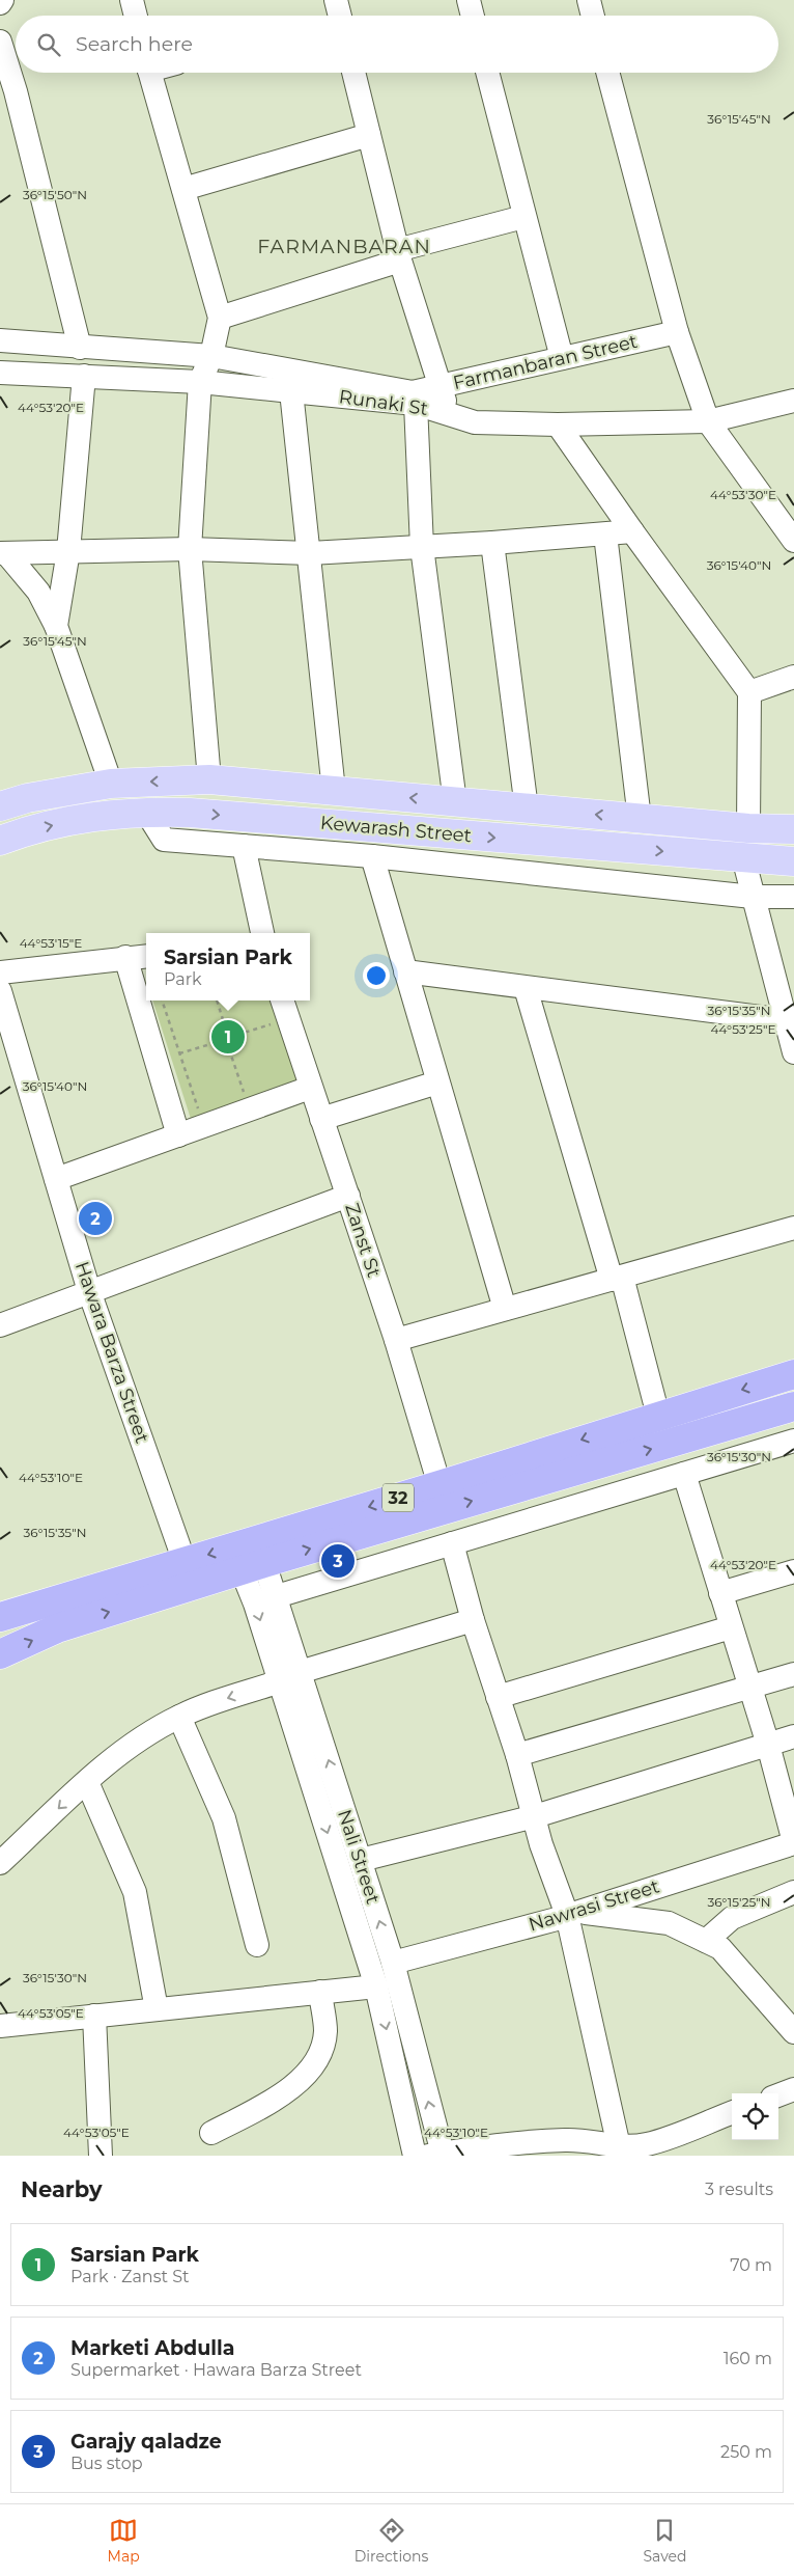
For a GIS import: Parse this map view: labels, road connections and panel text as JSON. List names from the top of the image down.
{
  "streets": {
    "highway": ["32"],
    "main road": ["Kewarash Street"],
    "street": [
      "Farmanbaran Street",
      "Runaki St",
      "Zanst St",
      "Hawara Barza Street",
      "Nali Street",
      "Nawrasi Street"
    ]
  },
  "crossings": [
    ["Farmanbaran Street", "Runaki St"],
    ["Zanst St", "32"],
    ["Hawara Barza Street", "32"],
    ["32", "Nali Street"],
    ["Nali Street", "Nawrasi Street"]
  ],
  "districts": ["FARMANBARAN"],
  "page": {
    "search": "Search here",
    "popup": ["Sarsian Park", "Park"],
    "pins": ["1", "2", "3"],
    "heading": ["Nearby", "3 results"],
    "list": [
      {
        "mark": "1",
        "name": "Sarsian Park",
        "note": "Park · Zanst St",
        "value": "70 m"
      },
      {
        "mark": "2",
        "name": "Marketi Abdulla",
        "note": "Supermarket · Hawara Barza Street",
        "value": "160 m"
      },
      {
        "mark": "3",
        "name": "Garajy qaladze",
        "note": "Bus stop",
        "value": "250 m"
      }
    ],
    "nav": ["Map", "Directions", "Saved"]
  },
  "coordinates": [
    "36°15'45\"N",
    "36°15'50\"N",
    "44°53'20\"E",
    "44°53'30\"E",
    "36°15'40\"N",
    "44°53'15\"E",
    "36°15'35\"N",
    "44°53'25\"E",
    "36°15'30\"N",
    "44°53'10\"E",
    "36°15'25\"N",
    "44°53'05\"E"
  ]
}
